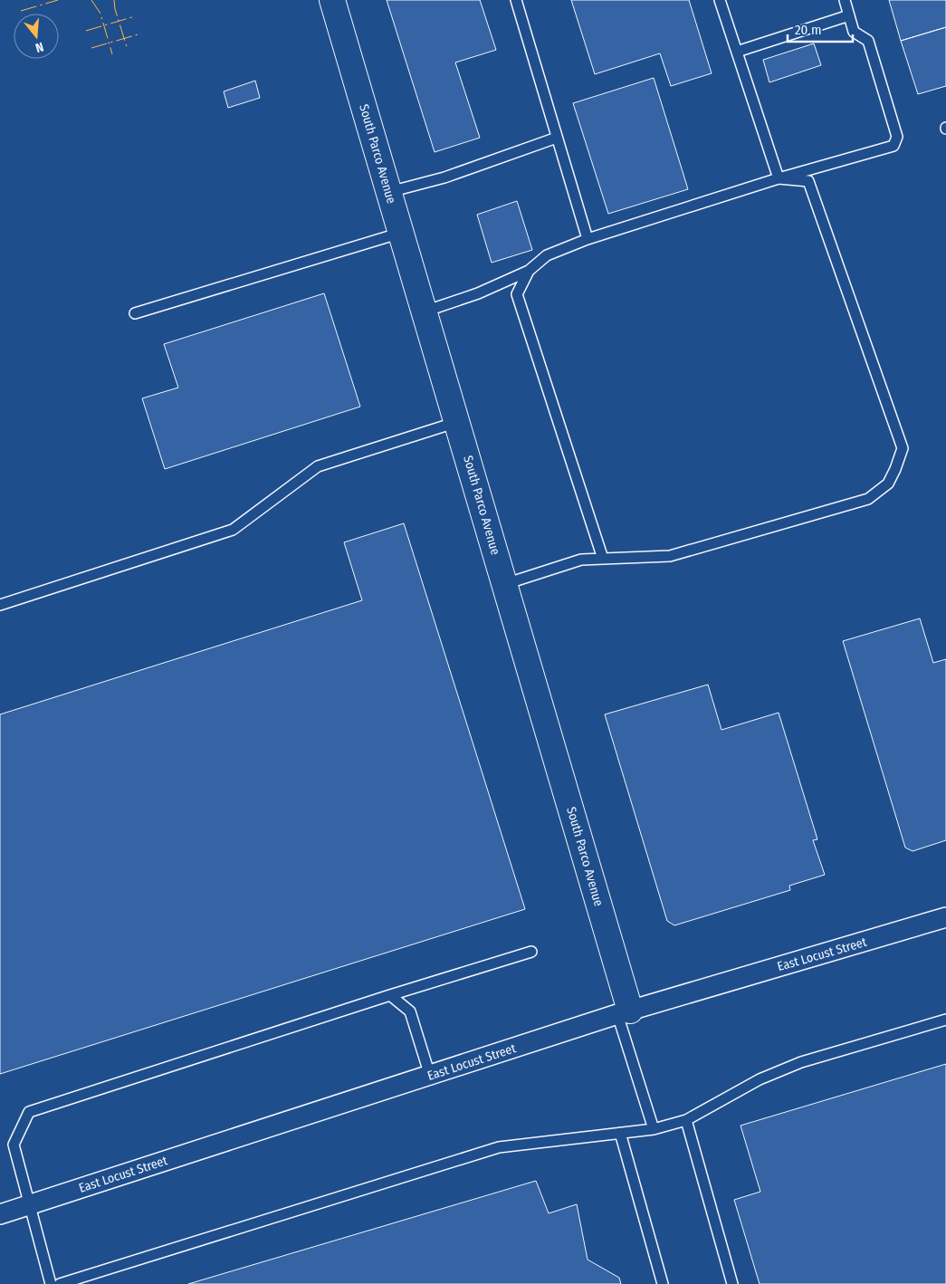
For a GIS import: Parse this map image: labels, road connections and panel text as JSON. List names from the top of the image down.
{
  "streets": {
    "street": ["South Parco Avenue", "East Locust Street"]
  },
  "crossings": [
    ["South Parco Avenue", "East Locust Street"]
  ],
  "scale_bar": "20 m",
  "north": "bottom"
}
